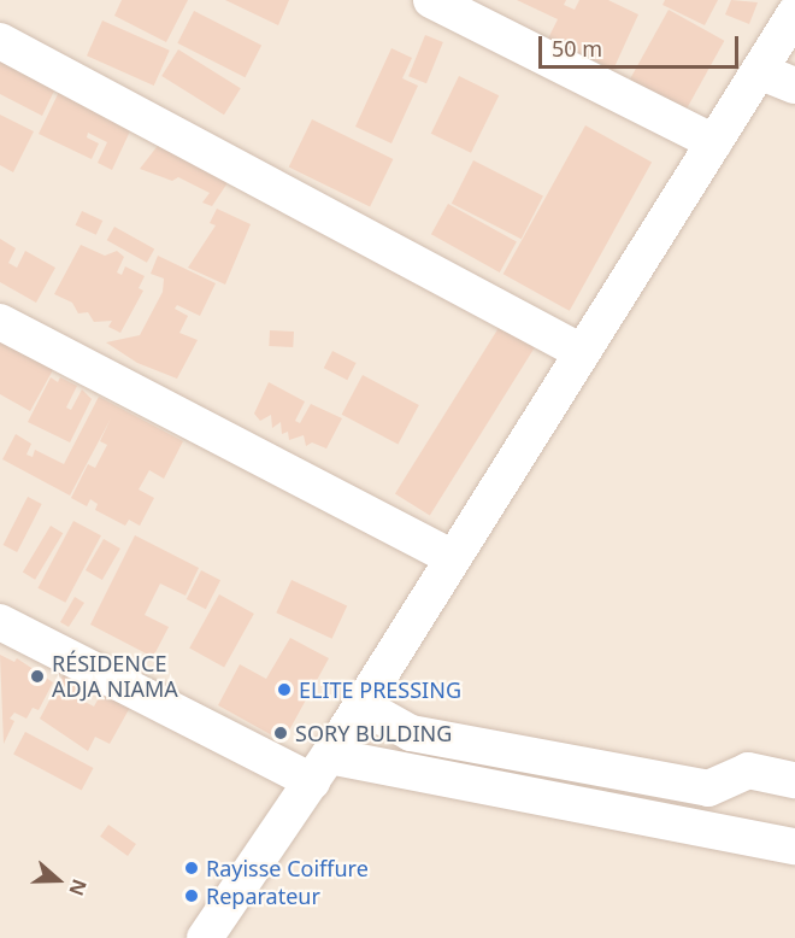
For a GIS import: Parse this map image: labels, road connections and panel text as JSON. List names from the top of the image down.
{
  "places": [
    "RÉSIDENCE ADJA NIAMA",
    "ELITE PRESSING",
    "SORY BULDING",
    "Rayisse Coiffure",
    "Reparateur"
  ],
  "scale_bar": "50 m",
  "north": "right"
}
